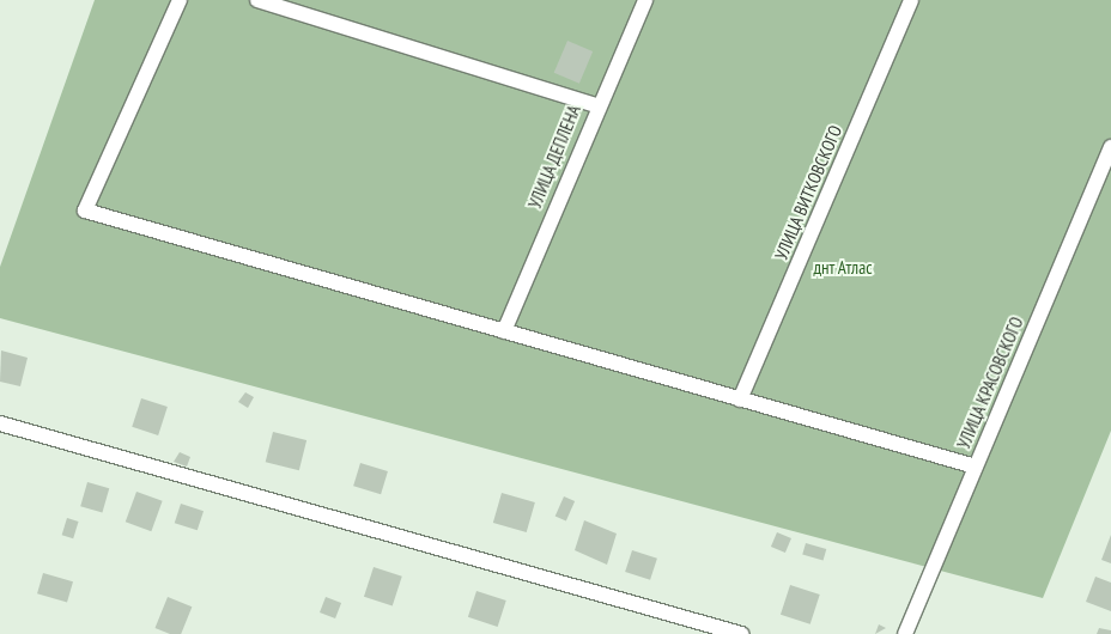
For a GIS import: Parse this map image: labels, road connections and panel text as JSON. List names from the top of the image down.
{
  "streets": {
    "street": ["УЛИЦА ДЕПЛЕНА", "УЛИЦА ВИТКОВСКОГО", "УЛИЦА КРАСОВСКОГО"]
  },
  "parks": ["днт Атлас"]
}
